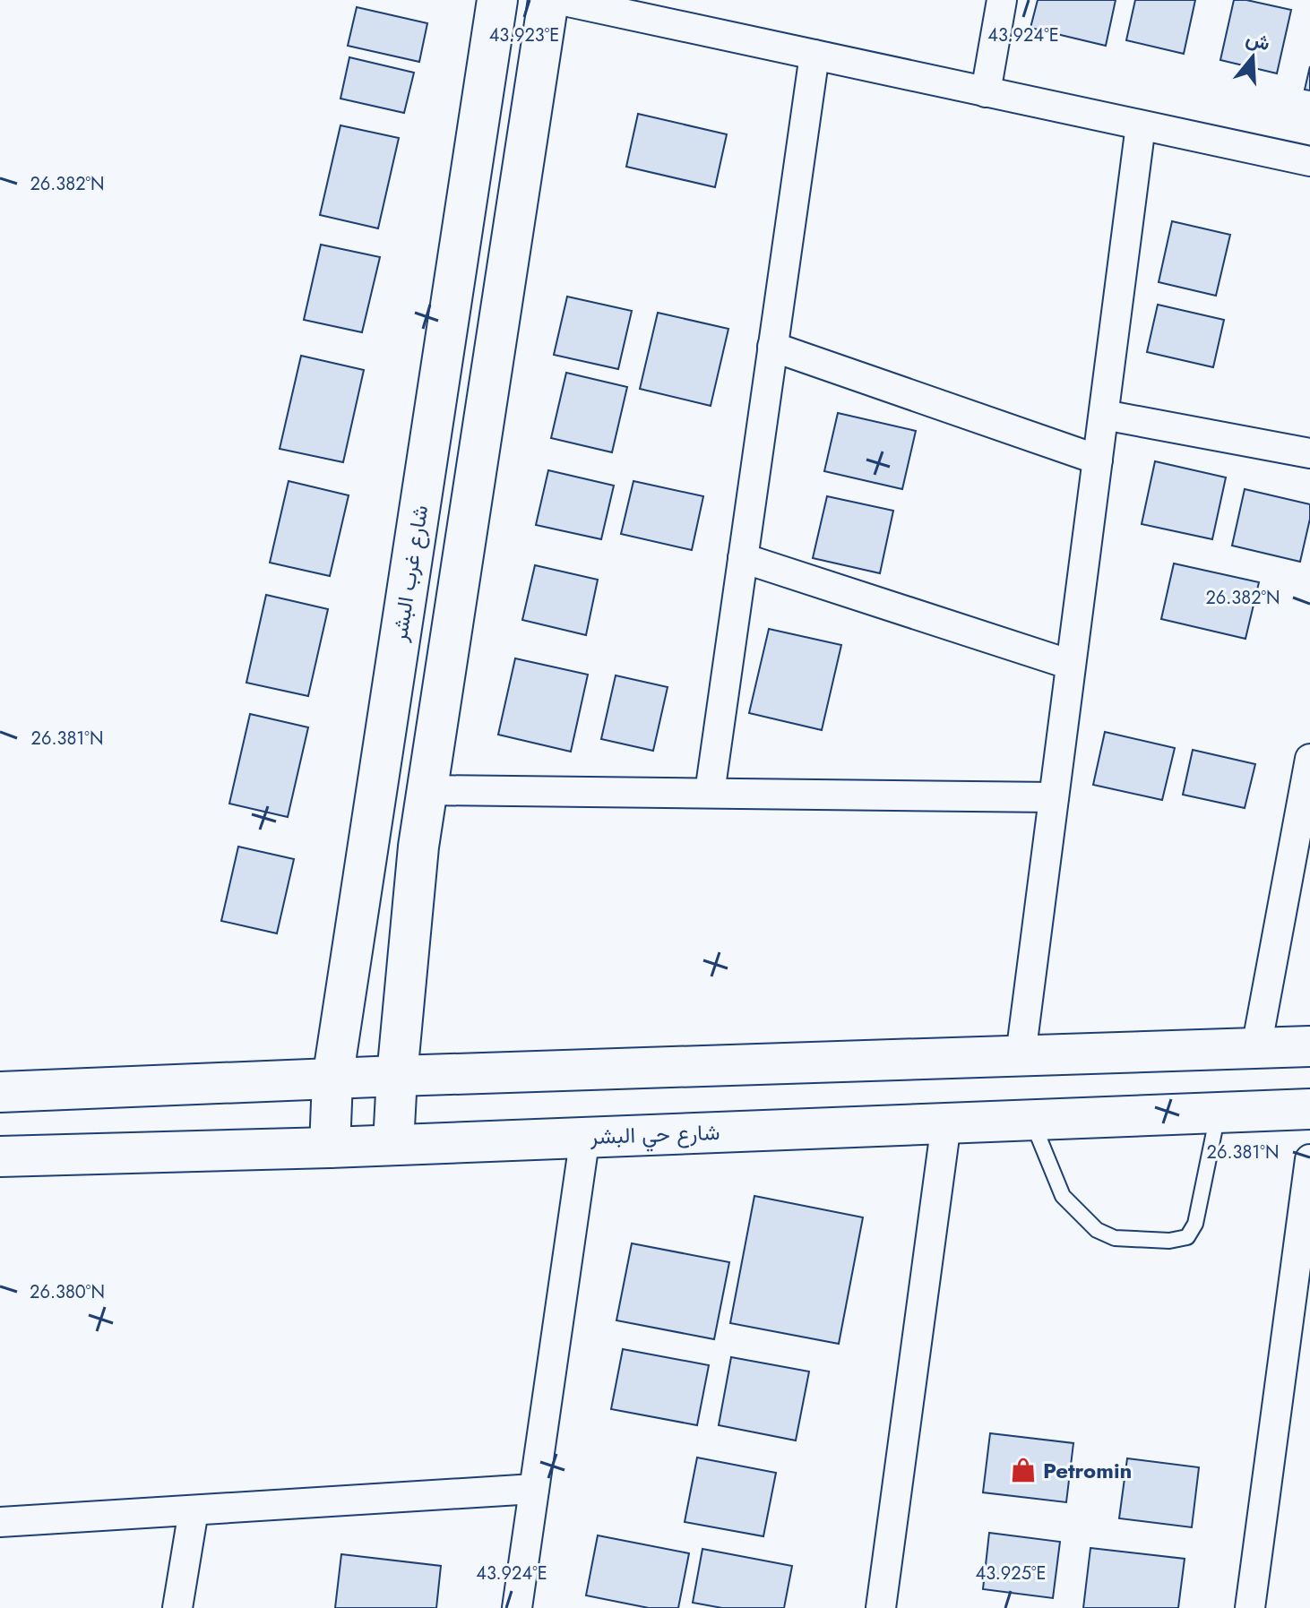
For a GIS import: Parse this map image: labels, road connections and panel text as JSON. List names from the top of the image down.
{
  "streets": {
    "street": ["شارع غرب البشر", "شارع حي البشر"]
  },
  "crossings": [
    ["شارع غرب البشر", "شارع حي البشر"]
  ],
  "places": {
    "shop": ["Petromin"]
  },
  "north": "top",
  "coordinates": [
    "43.923°E",
    "43.924°E",
    "26.382°N",
    "26.381°N",
    "26.380°N",
    "43.925°E"
  ]
}
